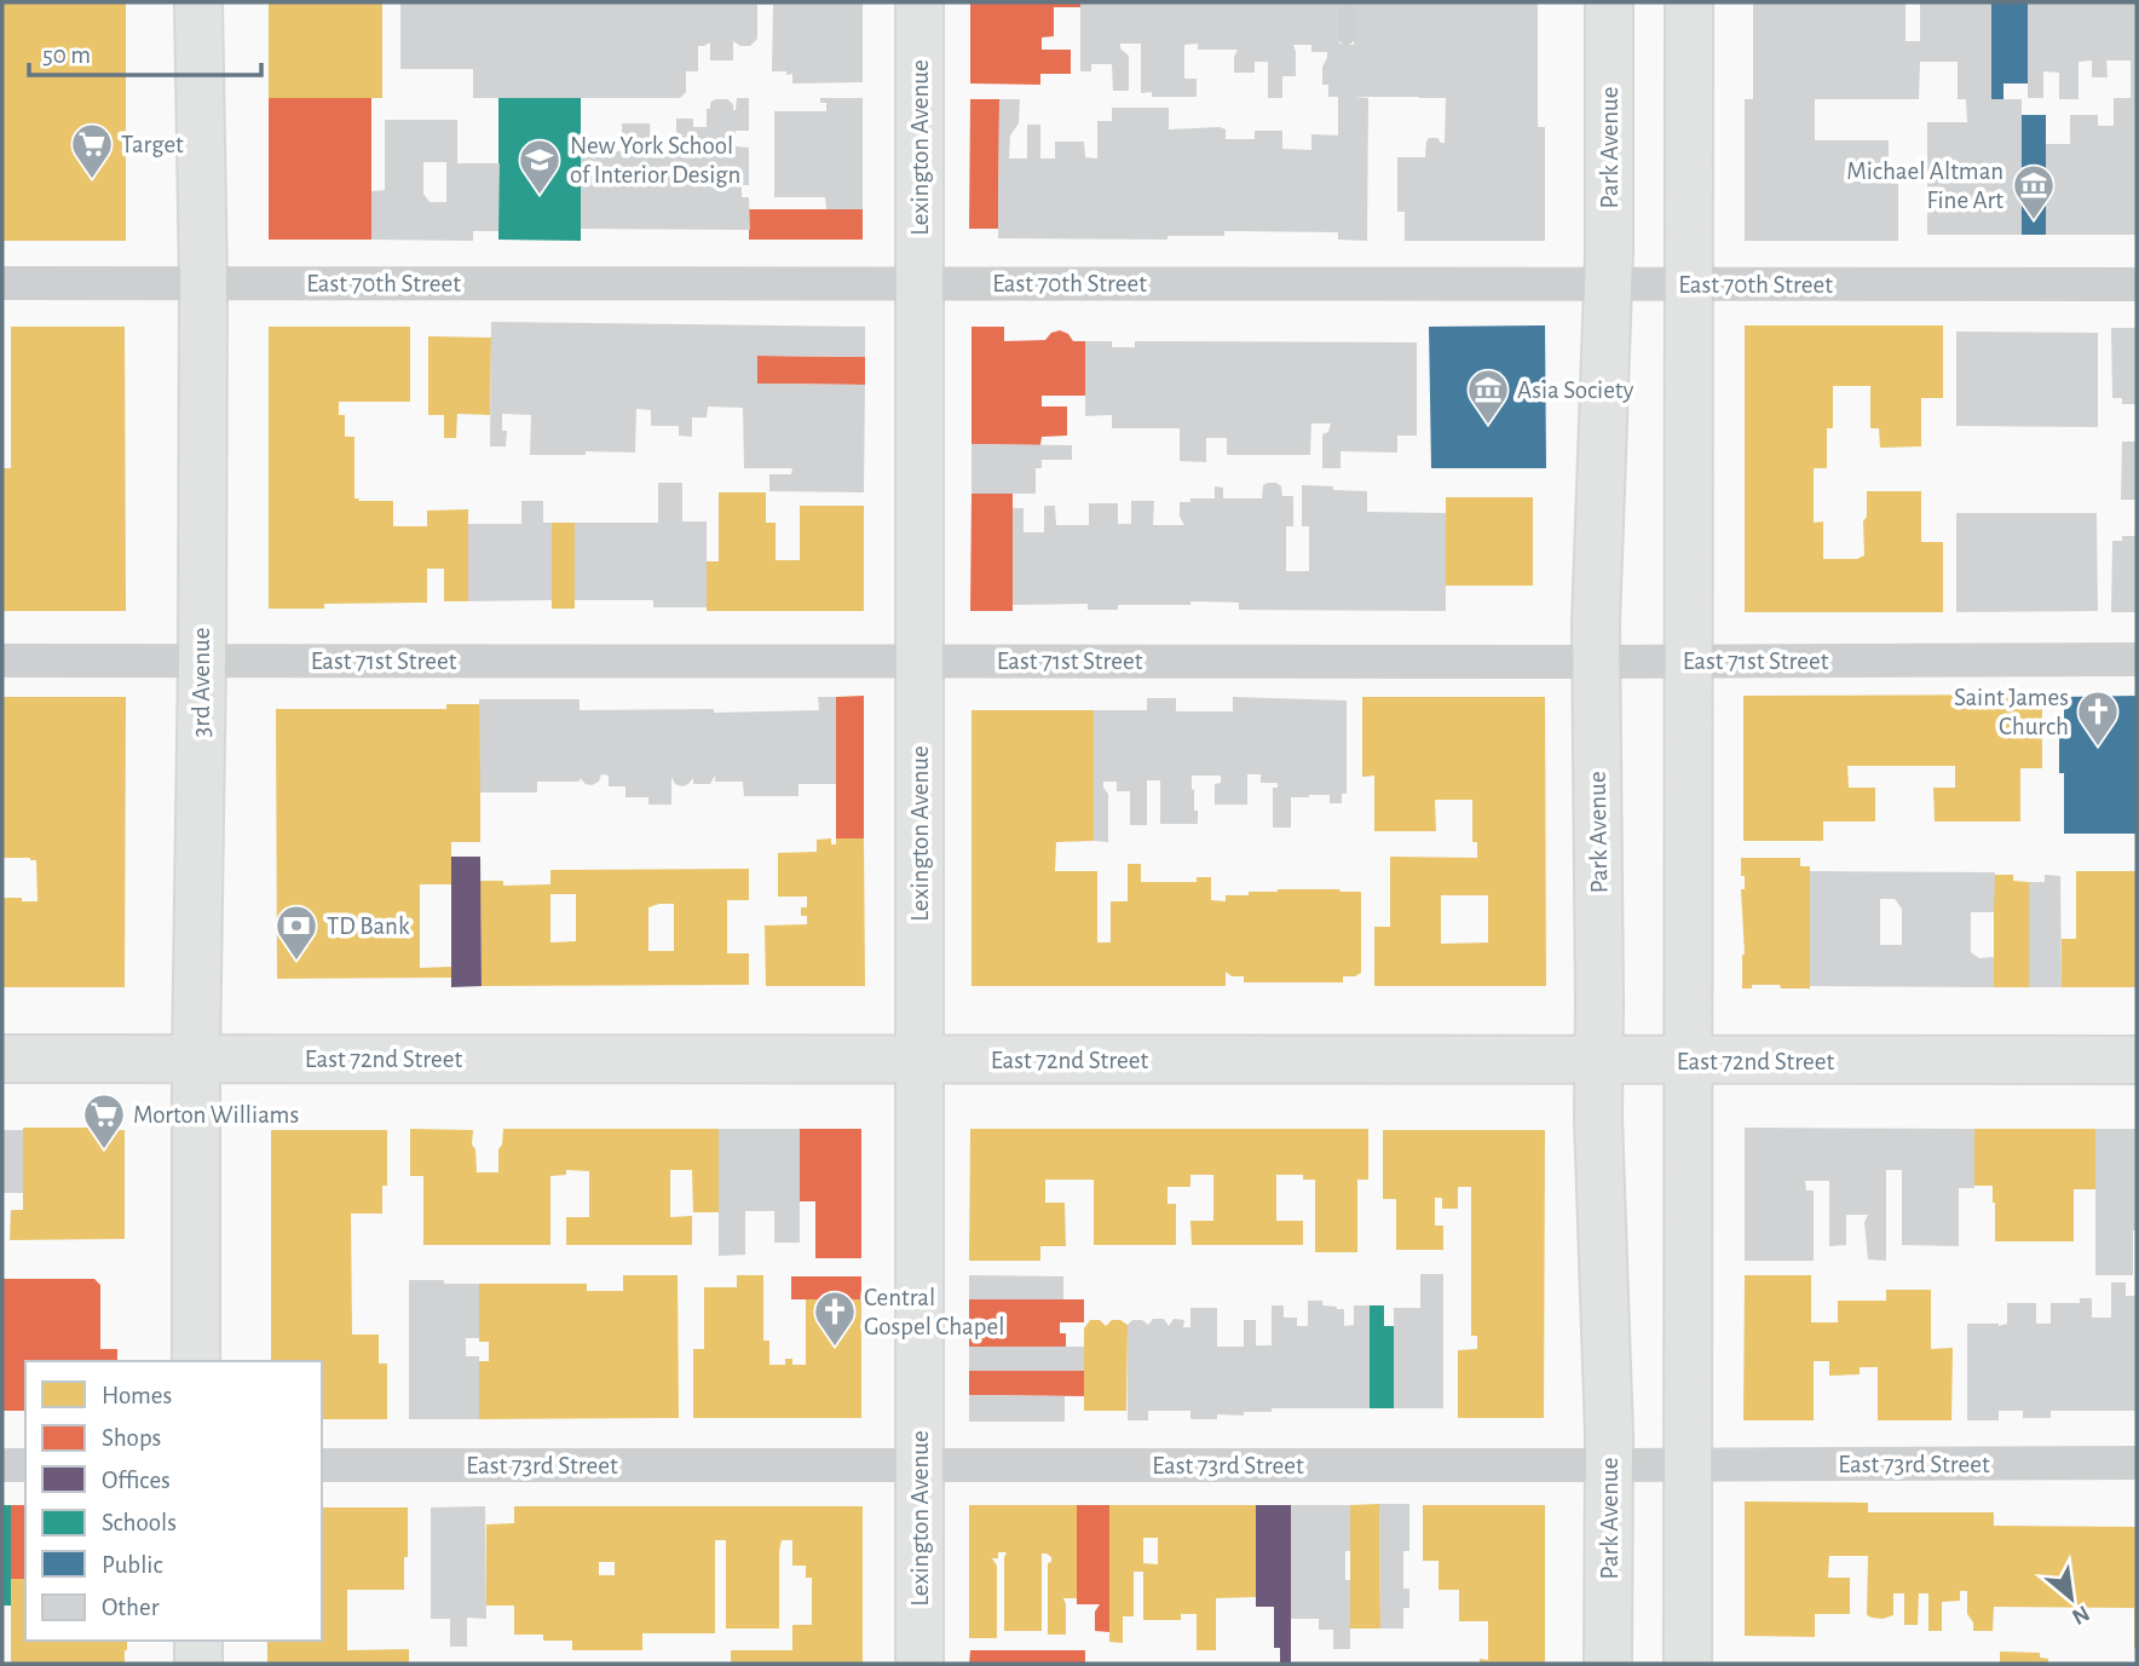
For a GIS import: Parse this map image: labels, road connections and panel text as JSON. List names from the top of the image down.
{
  "streets": {
    "main road": [
      "Lexington Avenue",
      "Park Avenue",
      "3rd Avenue",
      "East 72nd Street"
    ],
    "street": ["East 70th Street", "East 71st Street", "East 73rd Street"]
  },
  "crossings": [
    ["Lexington Avenue", "East 70th Street"],
    ["Lexington Avenue", "East 71st Street"],
    ["Lexington Avenue", "East 72nd Street"],
    ["Lexington Avenue", "East 73rd Street"],
    ["Park Avenue", "East 70th Street"],
    ["Park Avenue", "East 71st Street"],
    ["Park Avenue", "East 72nd Street"],
    ["Park Avenue", "East 73rd Street"],
    ["East 70th Street", "3rd Avenue"],
    ["East 71st Street", "3rd Avenue"],
    ["3rd Avenue", "East 72nd Street"]
  ],
  "places": {
    "supermarket": ["Target", "Morton Williams"],
    "school or university": ["New York School of Interior Design"],
    "museum": ["Michael Altman Fine Art", "Asia Society"],
    "church": ["Saint James Church", "Central Gospel Chapel"],
    "bank": ["TD Bank"]
  },
  "legend": [
    "Homes",
    "Shops",
    "Offices",
    "Schools",
    "Public",
    "Other"
  ],
  "scale_bar": "50 m",
  "north": "bottom right"
}
